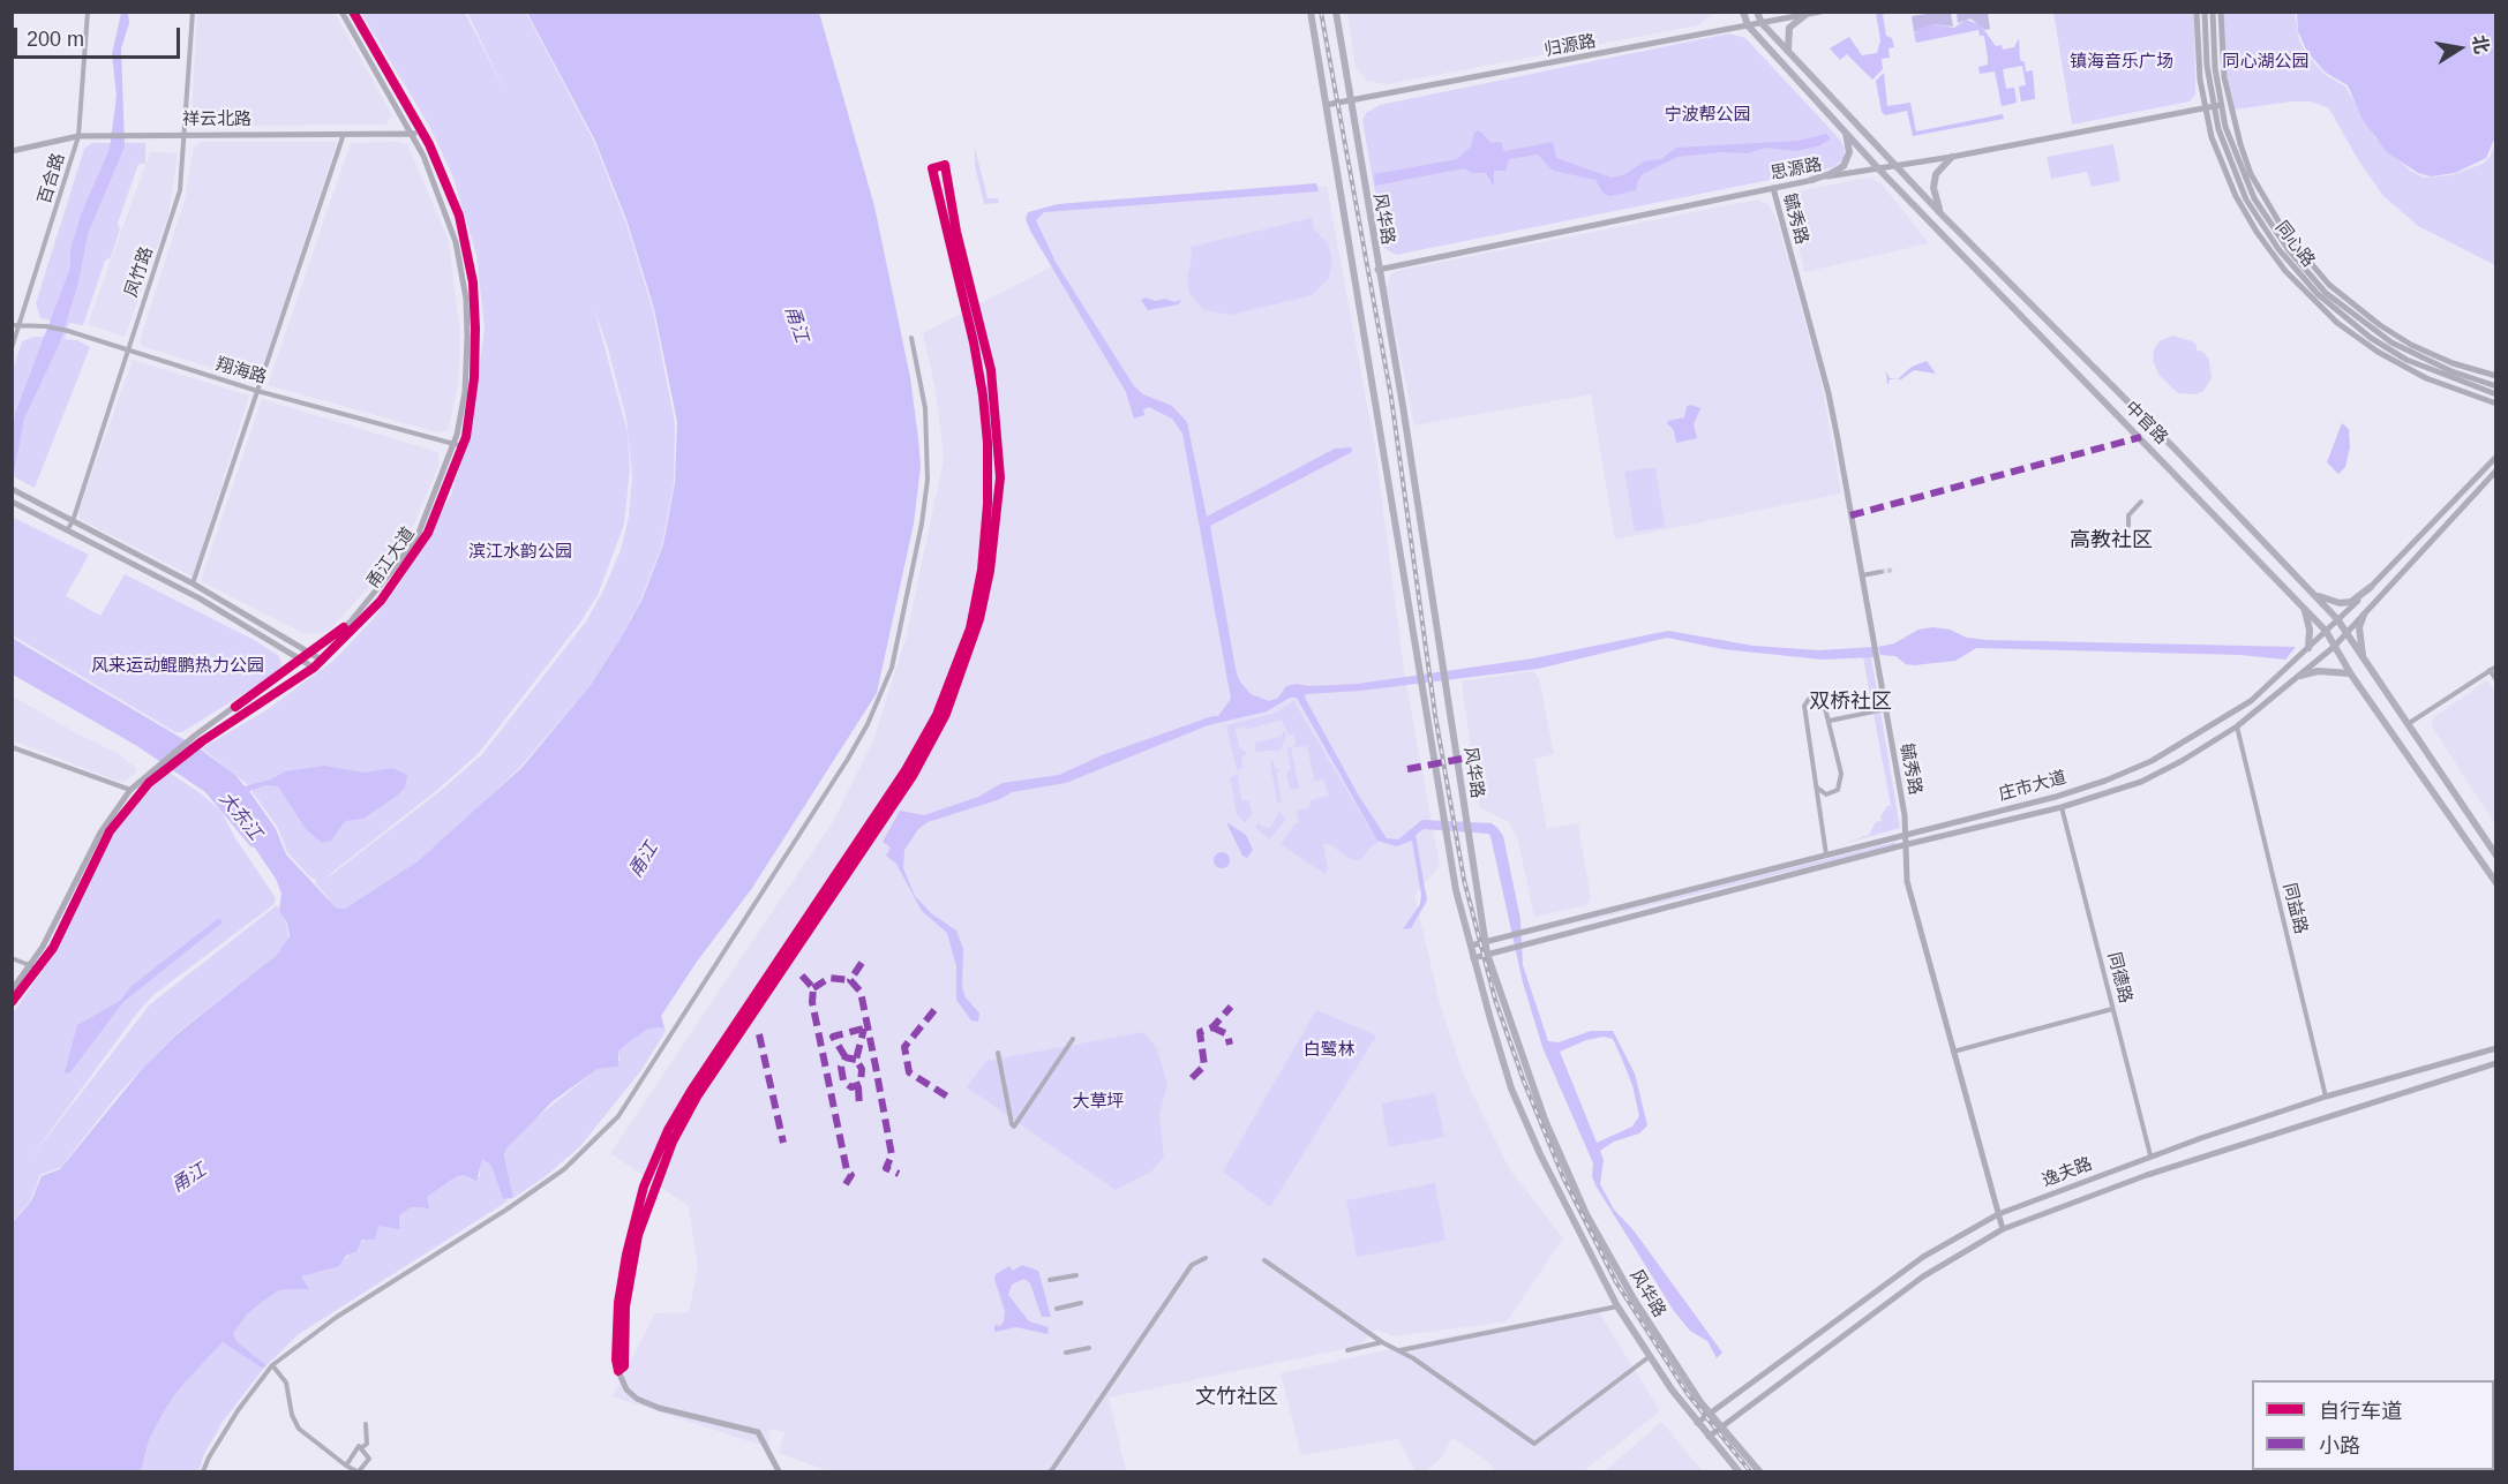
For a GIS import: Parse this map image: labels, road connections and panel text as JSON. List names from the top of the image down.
{
  "streets": {
    "main road": ["风华路", "中官路"],
    "street": [
      "归源路",
      "祥云北路",
      "思源路",
      "百合路",
      "毓秀路",
      "同心路",
      "凤竹路",
      "翔海路",
      "甬江大道",
      "庄市大道",
      "同益路",
      "同德路",
      "逸夫路"
    ]
  },
  "crossings": [
    ["归源路", "风华路"],
    ["归源路", "中官路"],
    ["祥云北路", "百合路"],
    ["祥云北路", "凤竹路"],
    ["祥云北路", "甬江大道"],
    ["思源路", "风华路"],
    ["思源路", "毓秀路"],
    ["思源路", "同心路"],
    ["思源路", "中官路"],
    ["百合路", "翔海路"],
    ["风华路", "庄市大道"],
    ["风华路", "逸夫路"],
    ["毓秀路", "庄市大道"],
    ["毓秀路", "逸夫路"],
    ["凤竹路", "翔海路"],
    ["翔海路", "甬江大道"],
    ["中官路", "庄市大道"],
    ["庄市大道", "同益路"],
    ["庄市大道", "同德路"],
    ["同益路", "逸夫路"],
    ["同德路", "逸夫路"]
  ],
  "districts": ["高教社区", "双桥社区", "文竹社区"],
  "water": ["甬江", "大东江"],
  "parks": [
    "镇海音乐广场",
    "同心湖公园",
    "宁波帮公园",
    "滨江水韵公园",
    "风来运动鲲鹏热力公园",
    "白鹭林",
    "大草坪"
  ],
  "legend": ["自行车道", "小路"],
  "scale_bar": "200 m",
  "north": "right"
}
